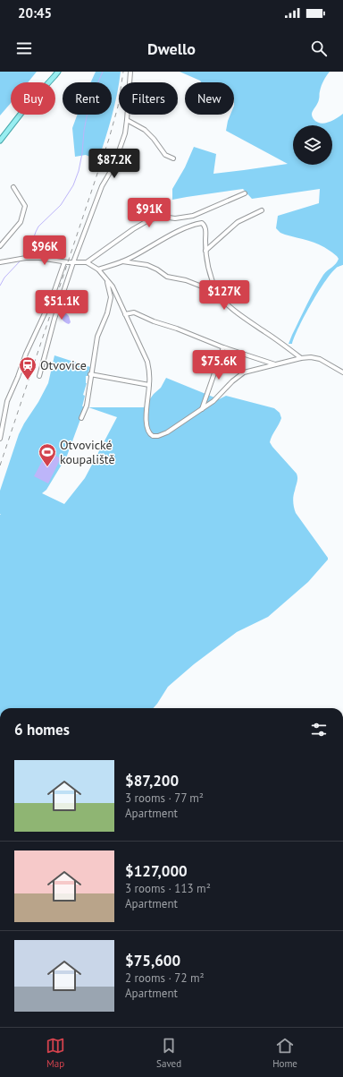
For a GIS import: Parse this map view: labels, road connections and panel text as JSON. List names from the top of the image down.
{
  "places": {
    "station": ["Otvovice"],
    "sports": ["Otvovické koupaliště"]
  },
  "page": {
    "status": "20:45",
    "header": "Dwello",
    "chip": [
      "Buy",
      "Rent",
      "Filters",
      "New"
    ],
    "price": [
      "$87.2K",
      "$91K",
      "$96K",
      "$127K",
      "$51.1K",
      "$75.6K"
    ],
    "heading": "6 homes",
    "list": [
      {
        "name": "$87,200",
        "note": "3 rooms · 77 m² · Apartment"
      },
      {
        "name": "$127,000",
        "note": "3 rooms · 113 m² · Apartment"
      },
      {
        "name": "$75,600",
        "note": "2 rooms · 72 m² · Apartment"
      }
    ],
    "tabs": ["Map", "Saved", "Home"]
  }
}
